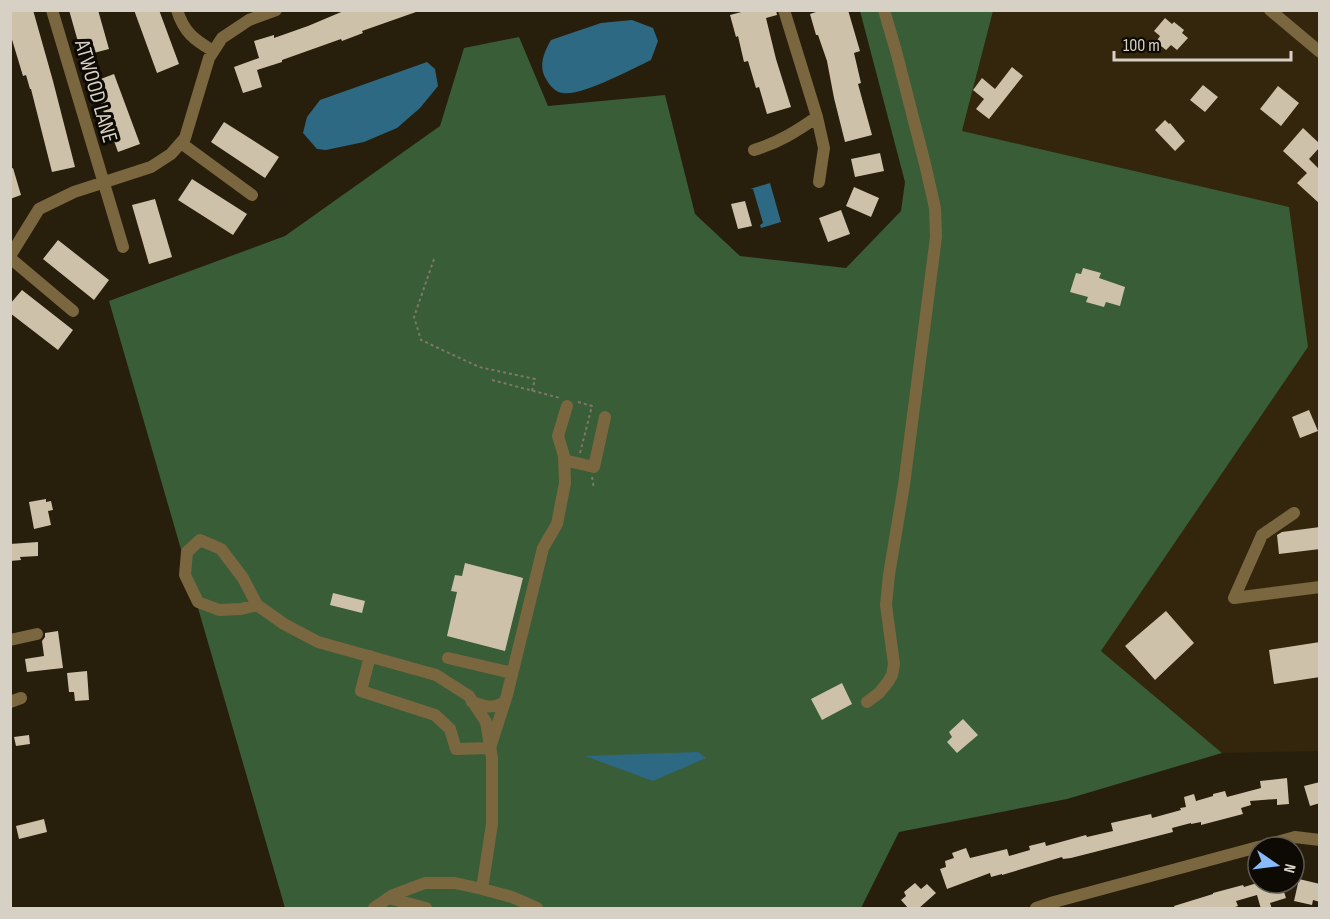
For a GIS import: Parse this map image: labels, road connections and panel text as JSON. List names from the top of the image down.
{
  "streets": {
    "street": ["ATWOOD LANE"]
  },
  "scale_bar": "100 m",
  "north": "right"
}
